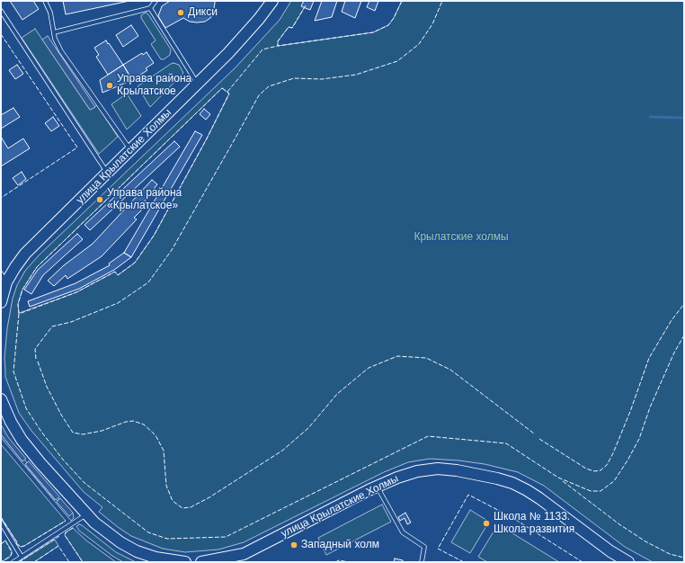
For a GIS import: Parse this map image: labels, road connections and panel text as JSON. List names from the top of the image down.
{
  "streets": {
    "street": ["улица Крылатские Холмы"]
  },
  "parks": ["Крылатские холмы"],
  "places": [
    "Дикси",
    "Управа района Крылатское",
    "Управа района «Крылатское»",
    "Школа № 1133. Школа развития",
    "Западный холм"
  ]
}
